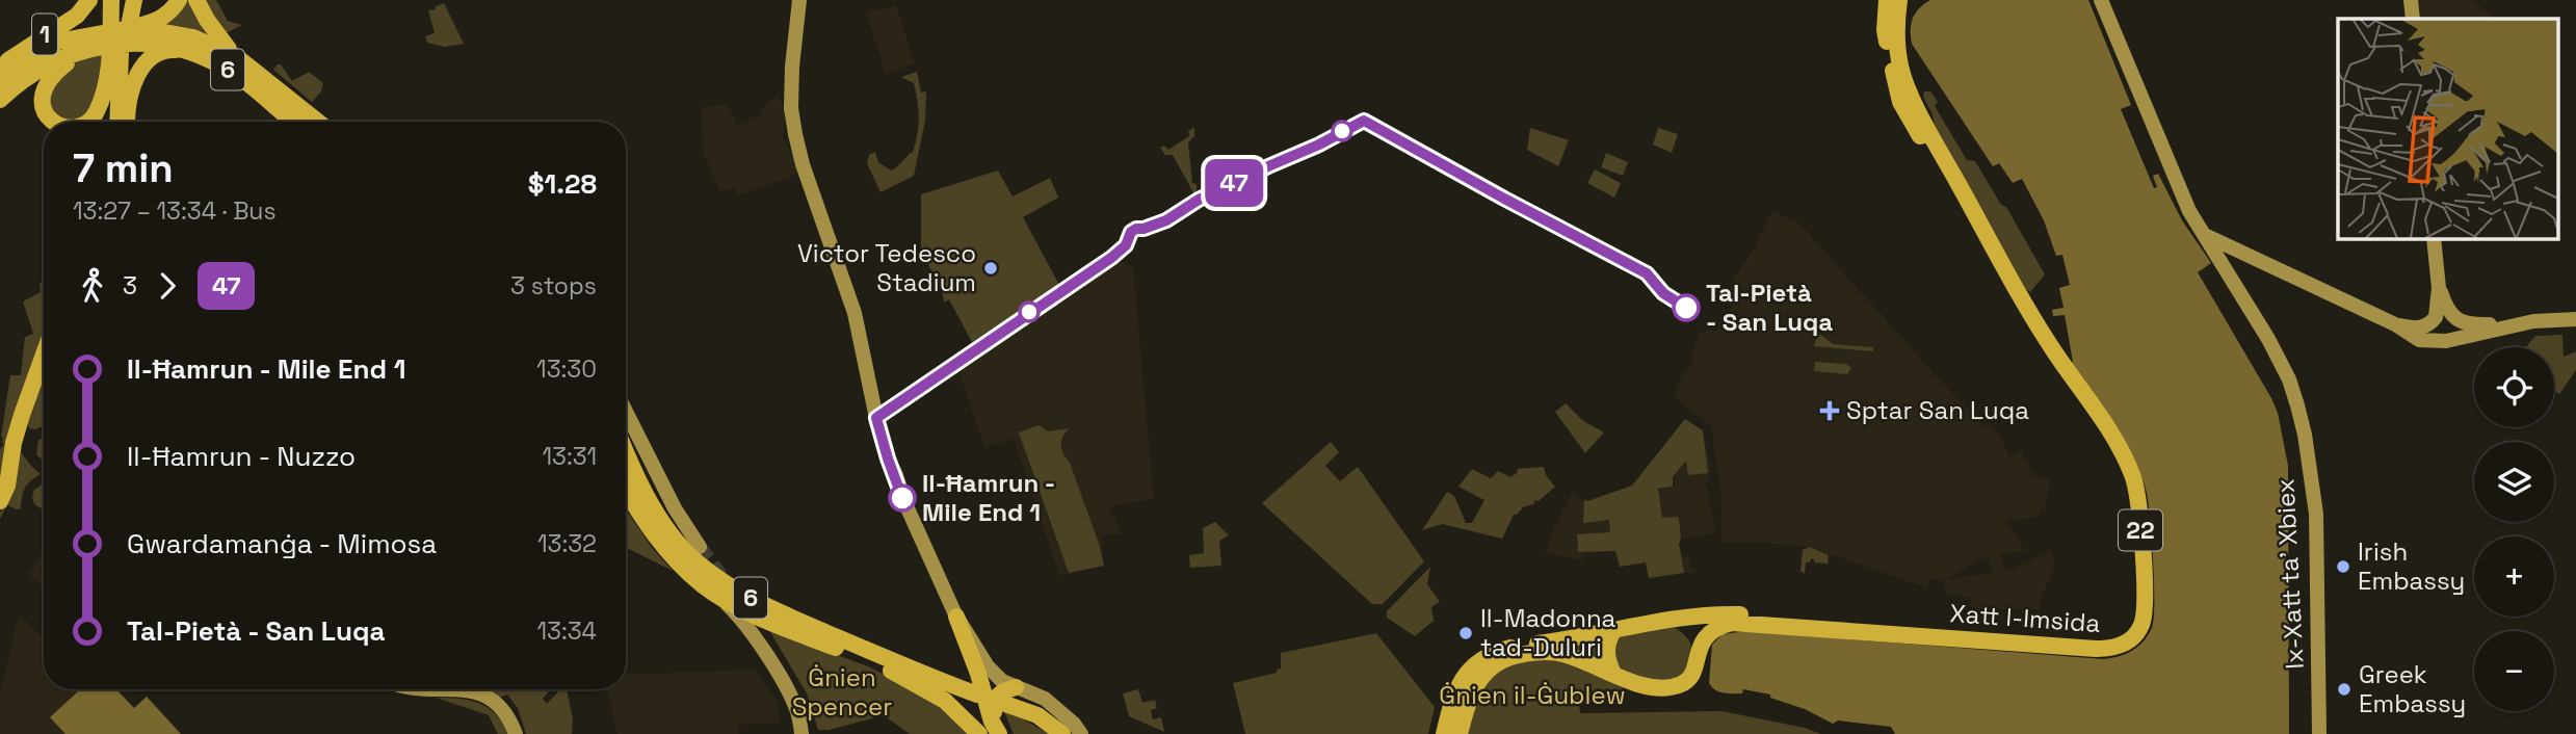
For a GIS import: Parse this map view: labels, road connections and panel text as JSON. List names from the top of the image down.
{
  "streets": {
    "highway": [
      "1",
      "6",
      "22",
      "Xatt l-Imsida"
    ],
    "main road": ["Ix-Xatt ta' Xbiex"]
  },
  "parks": ["Ġnien Spencer", "Ġnien il-Ġublew"],
  "places": {
    "other": [
      "Victor Tedesco Stadium",
      "Tal-Pietà - San Luqa",
      "Il-Ħamrun - Mile End 1",
      "Irish Embassy",
      "Il-Madonna tad-Duluri",
      "Greek Embassy"
    ],
    "health": ["Sptar San Luqa"]
  },
  "lines": ["bus line 47"],
  "page": {
    "on_map": "47",
    "heading": ["7 min", "13:27 – 13:34 · Bus", "$1.28"],
    "legs": ["3", "47", "3 stops"],
    "list": [
      {
        "name": "Il-Ħamrun - Mile End 1",
        "value": "13:30"
      },
      {
        "name": "Il-Ħamrun - Nuzzo",
        "value": "13:31"
      },
      {
        "name": "Gwardamanġa - Mimosa",
        "value": "13:32"
      },
      {
        "name": "Tal-Pietà - San Luqa",
        "value": "13:34"
      }
    ],
    "map_buttons": ["+", "−"]
  }
}
